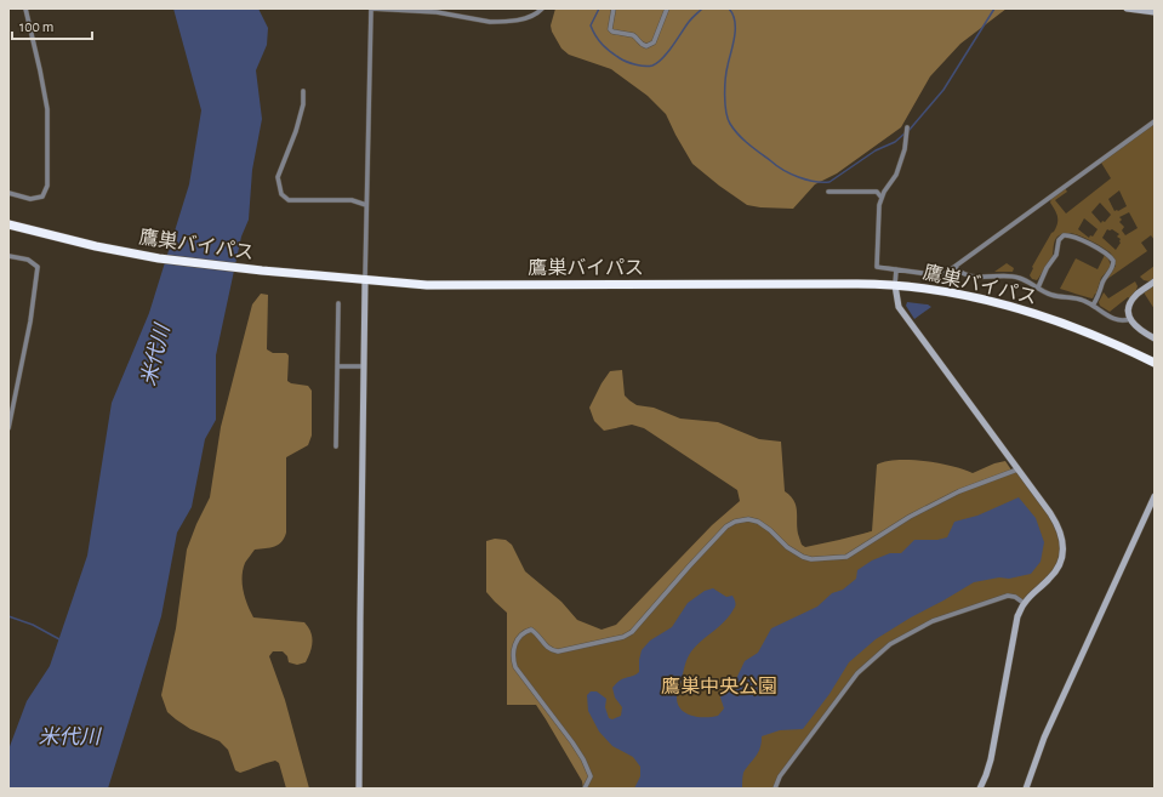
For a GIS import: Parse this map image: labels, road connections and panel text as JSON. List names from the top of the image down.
{
  "streets": {
    "highway": ["鷹巣バイパス"]
  },
  "water": ["米代川"],
  "parks": ["鷹巣中央公園"],
  "scale_bar": "100 m"
}
